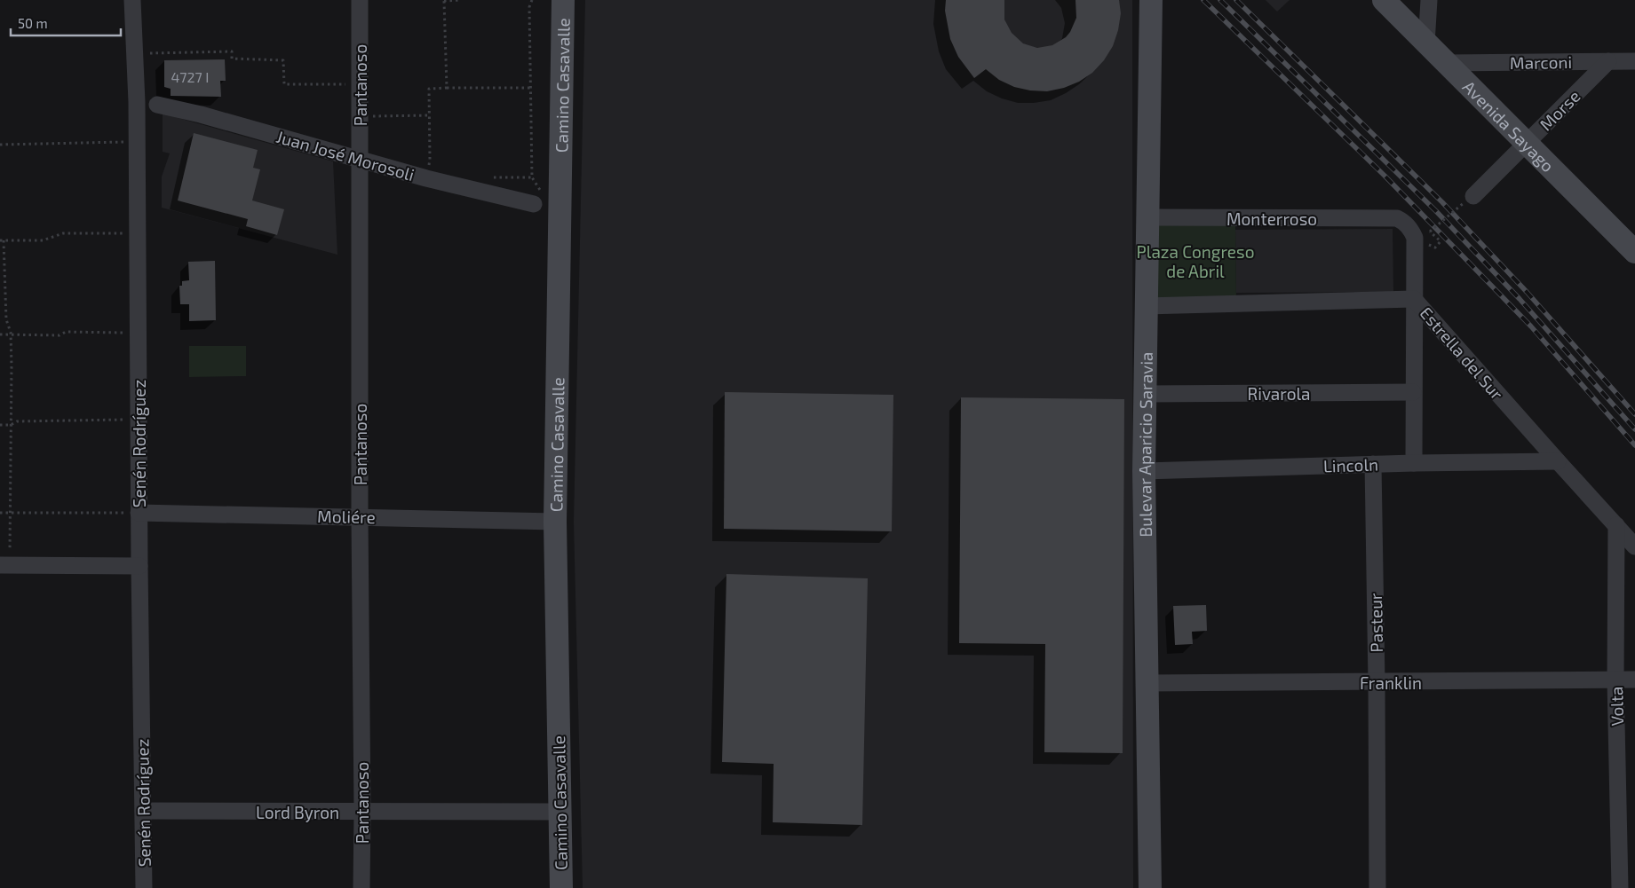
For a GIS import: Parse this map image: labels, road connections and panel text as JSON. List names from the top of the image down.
{
  "streets": {
    "street": [
      "Marconi",
      "Pantanoso",
      "Camino Casavalle",
      "Morse",
      "Avenida Sayago",
      "Juan José Morosoli",
      "Monterroso",
      "Estrella del Sur",
      "Rivarola",
      "Senén Rodríguez",
      "Bulevar Aparicio Saravia",
      "Lincoln",
      "Moliére",
      "Pasteur",
      "Franklin",
      "Volta",
      "Lord Byron"
    ]
  },
  "crossings": [
    ["Marconi", "Morse"],
    ["Marconi", "Avenida Sayago"],
    ["Pantanoso", "Juan José Morosoli"],
    ["Pantanoso", "Moliére"],
    ["Pantanoso", "Lord Byron"],
    ["Camino Casavalle", "Moliére"],
    ["Camino Casavalle", "Lord Byron"],
    ["Morse", "Avenida Sayago"],
    ["Monterroso", "Estrella del Sur"],
    ["Monterroso", "Bulevar Aparicio Saravia"],
    ["Estrella del Sur", "Bulevar Aparicio Saravia"],
    ["Estrella del Sur", "Lincoln"],
    ["Estrella del Sur", "Volta"],
    ["Rivarola", "Bulevar Aparicio Saravia"],
    ["Senén Rodríguez", "Moliére"],
    ["Senén Rodríguez", "Lord Byron"],
    ["Bulevar Aparicio Saravia", "Lincoln"],
    ["Bulevar Aparicio Saravia", "Franklin"],
    ["Lincoln", "Pasteur"],
    ["Pasteur", "Franklin"],
    ["Franklin", "Volta"]
  ],
  "parks": ["Plaza Congreso de Abril"],
  "house_numbers": ["4727 I"],
  "scale_bar": "50 m"
}
